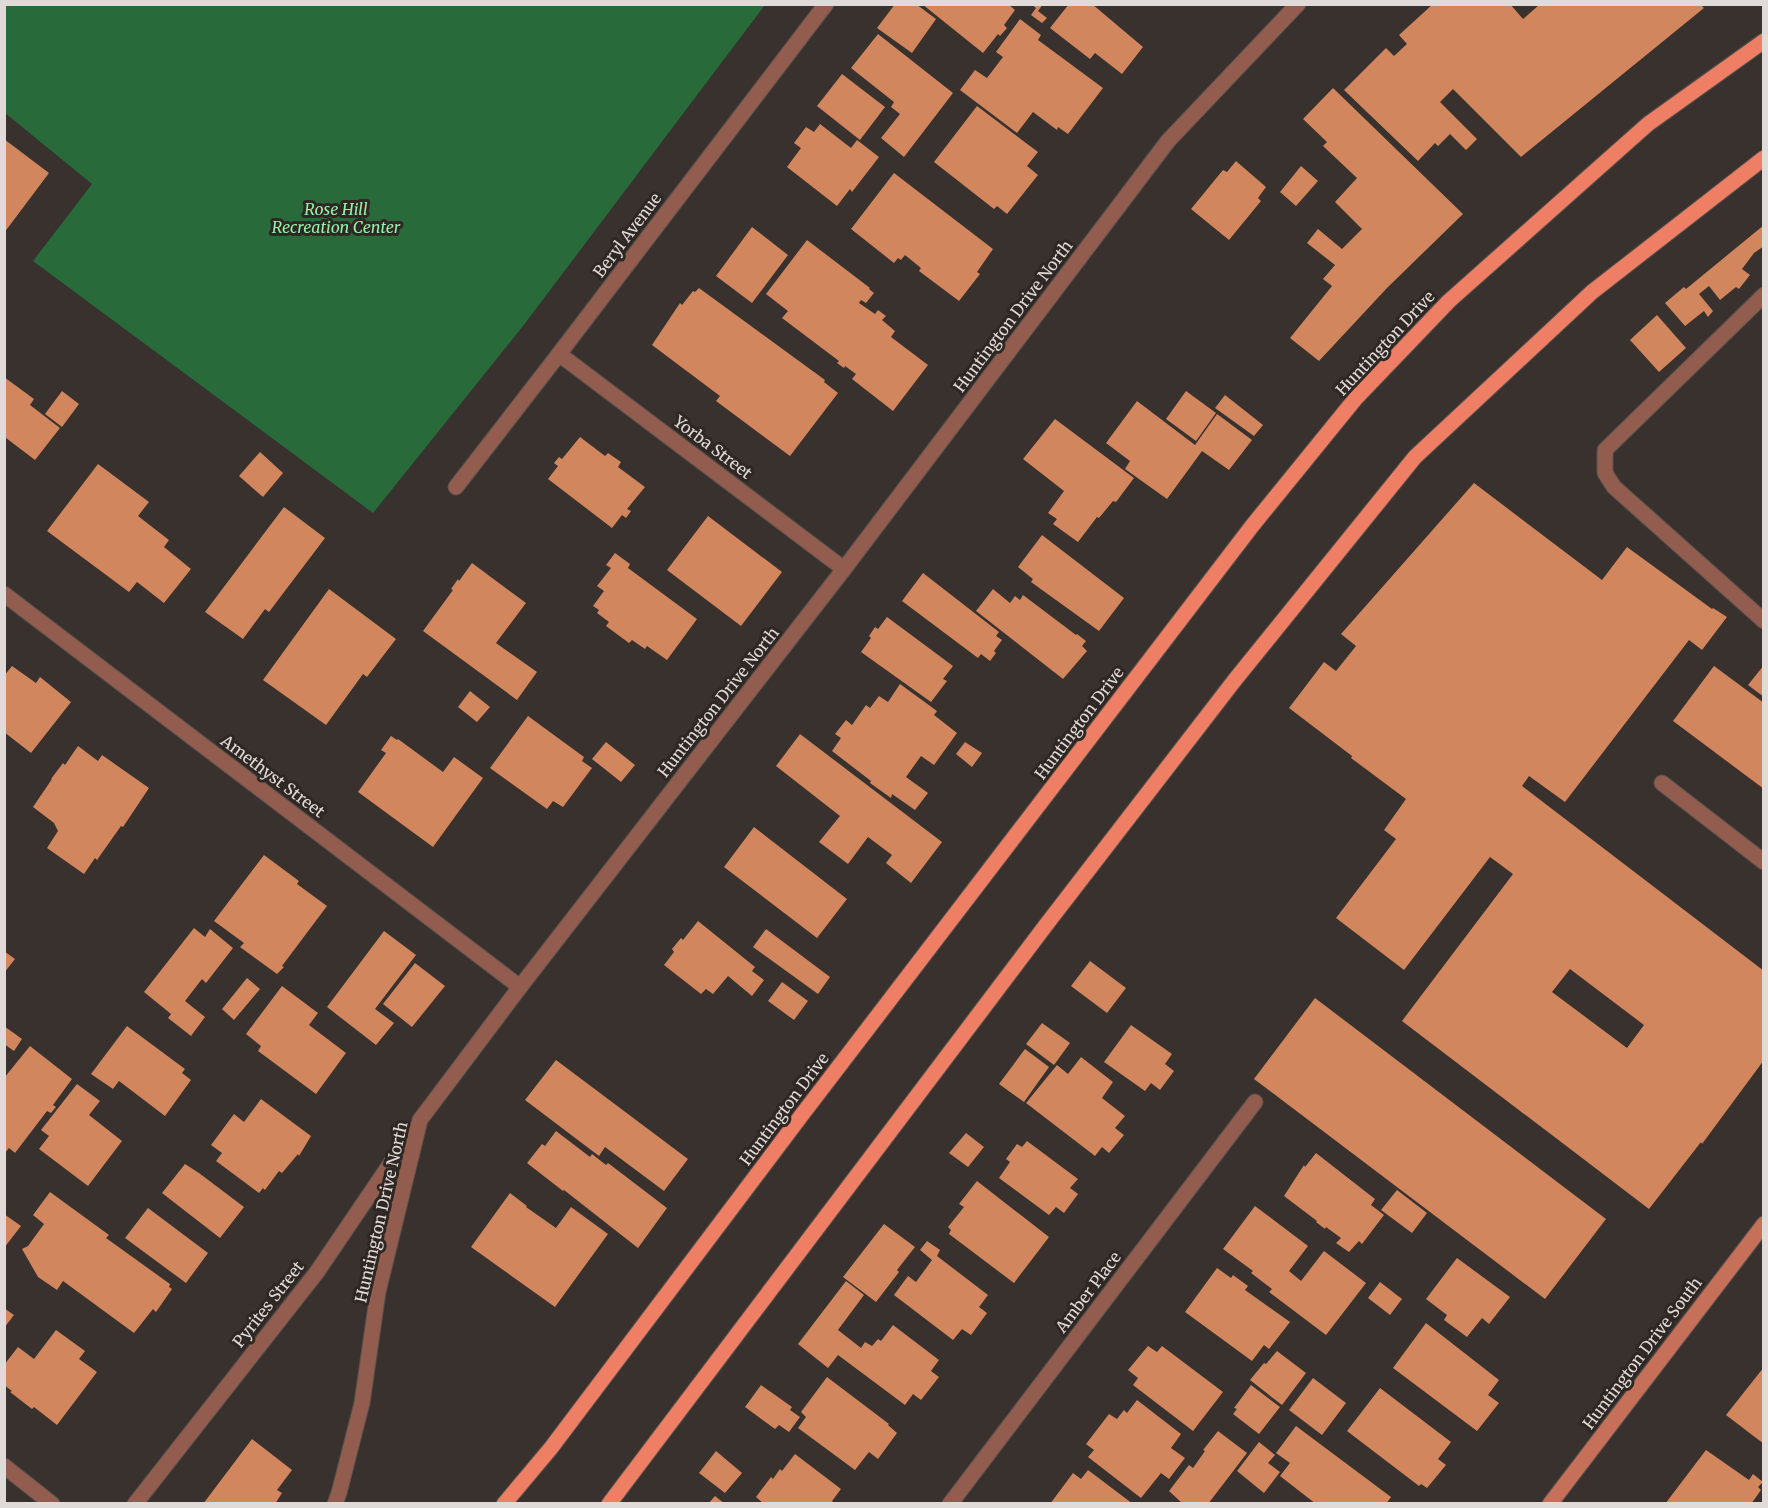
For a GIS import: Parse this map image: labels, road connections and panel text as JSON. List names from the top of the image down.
{
  "streets": {
    "main road": ["Huntington Drive"],
    "street": [
      "Beryl Avenue",
      "Huntington Drive North",
      "Yorba Street",
      "Amethyst Street",
      "Amber Place",
      "Pyrites Street",
      "Huntington Drive South"
    ]
  },
  "crossings": [
    ["Beryl Avenue", "Yorba Street"],
    ["Huntington Drive North", "Yorba Street"],
    ["Huntington Drive North", "Amethyst Street"],
    ["Huntington Drive North", "Pyrites Street"]
  ],
  "parks": ["Rose Hill Recreation Center"]
}
